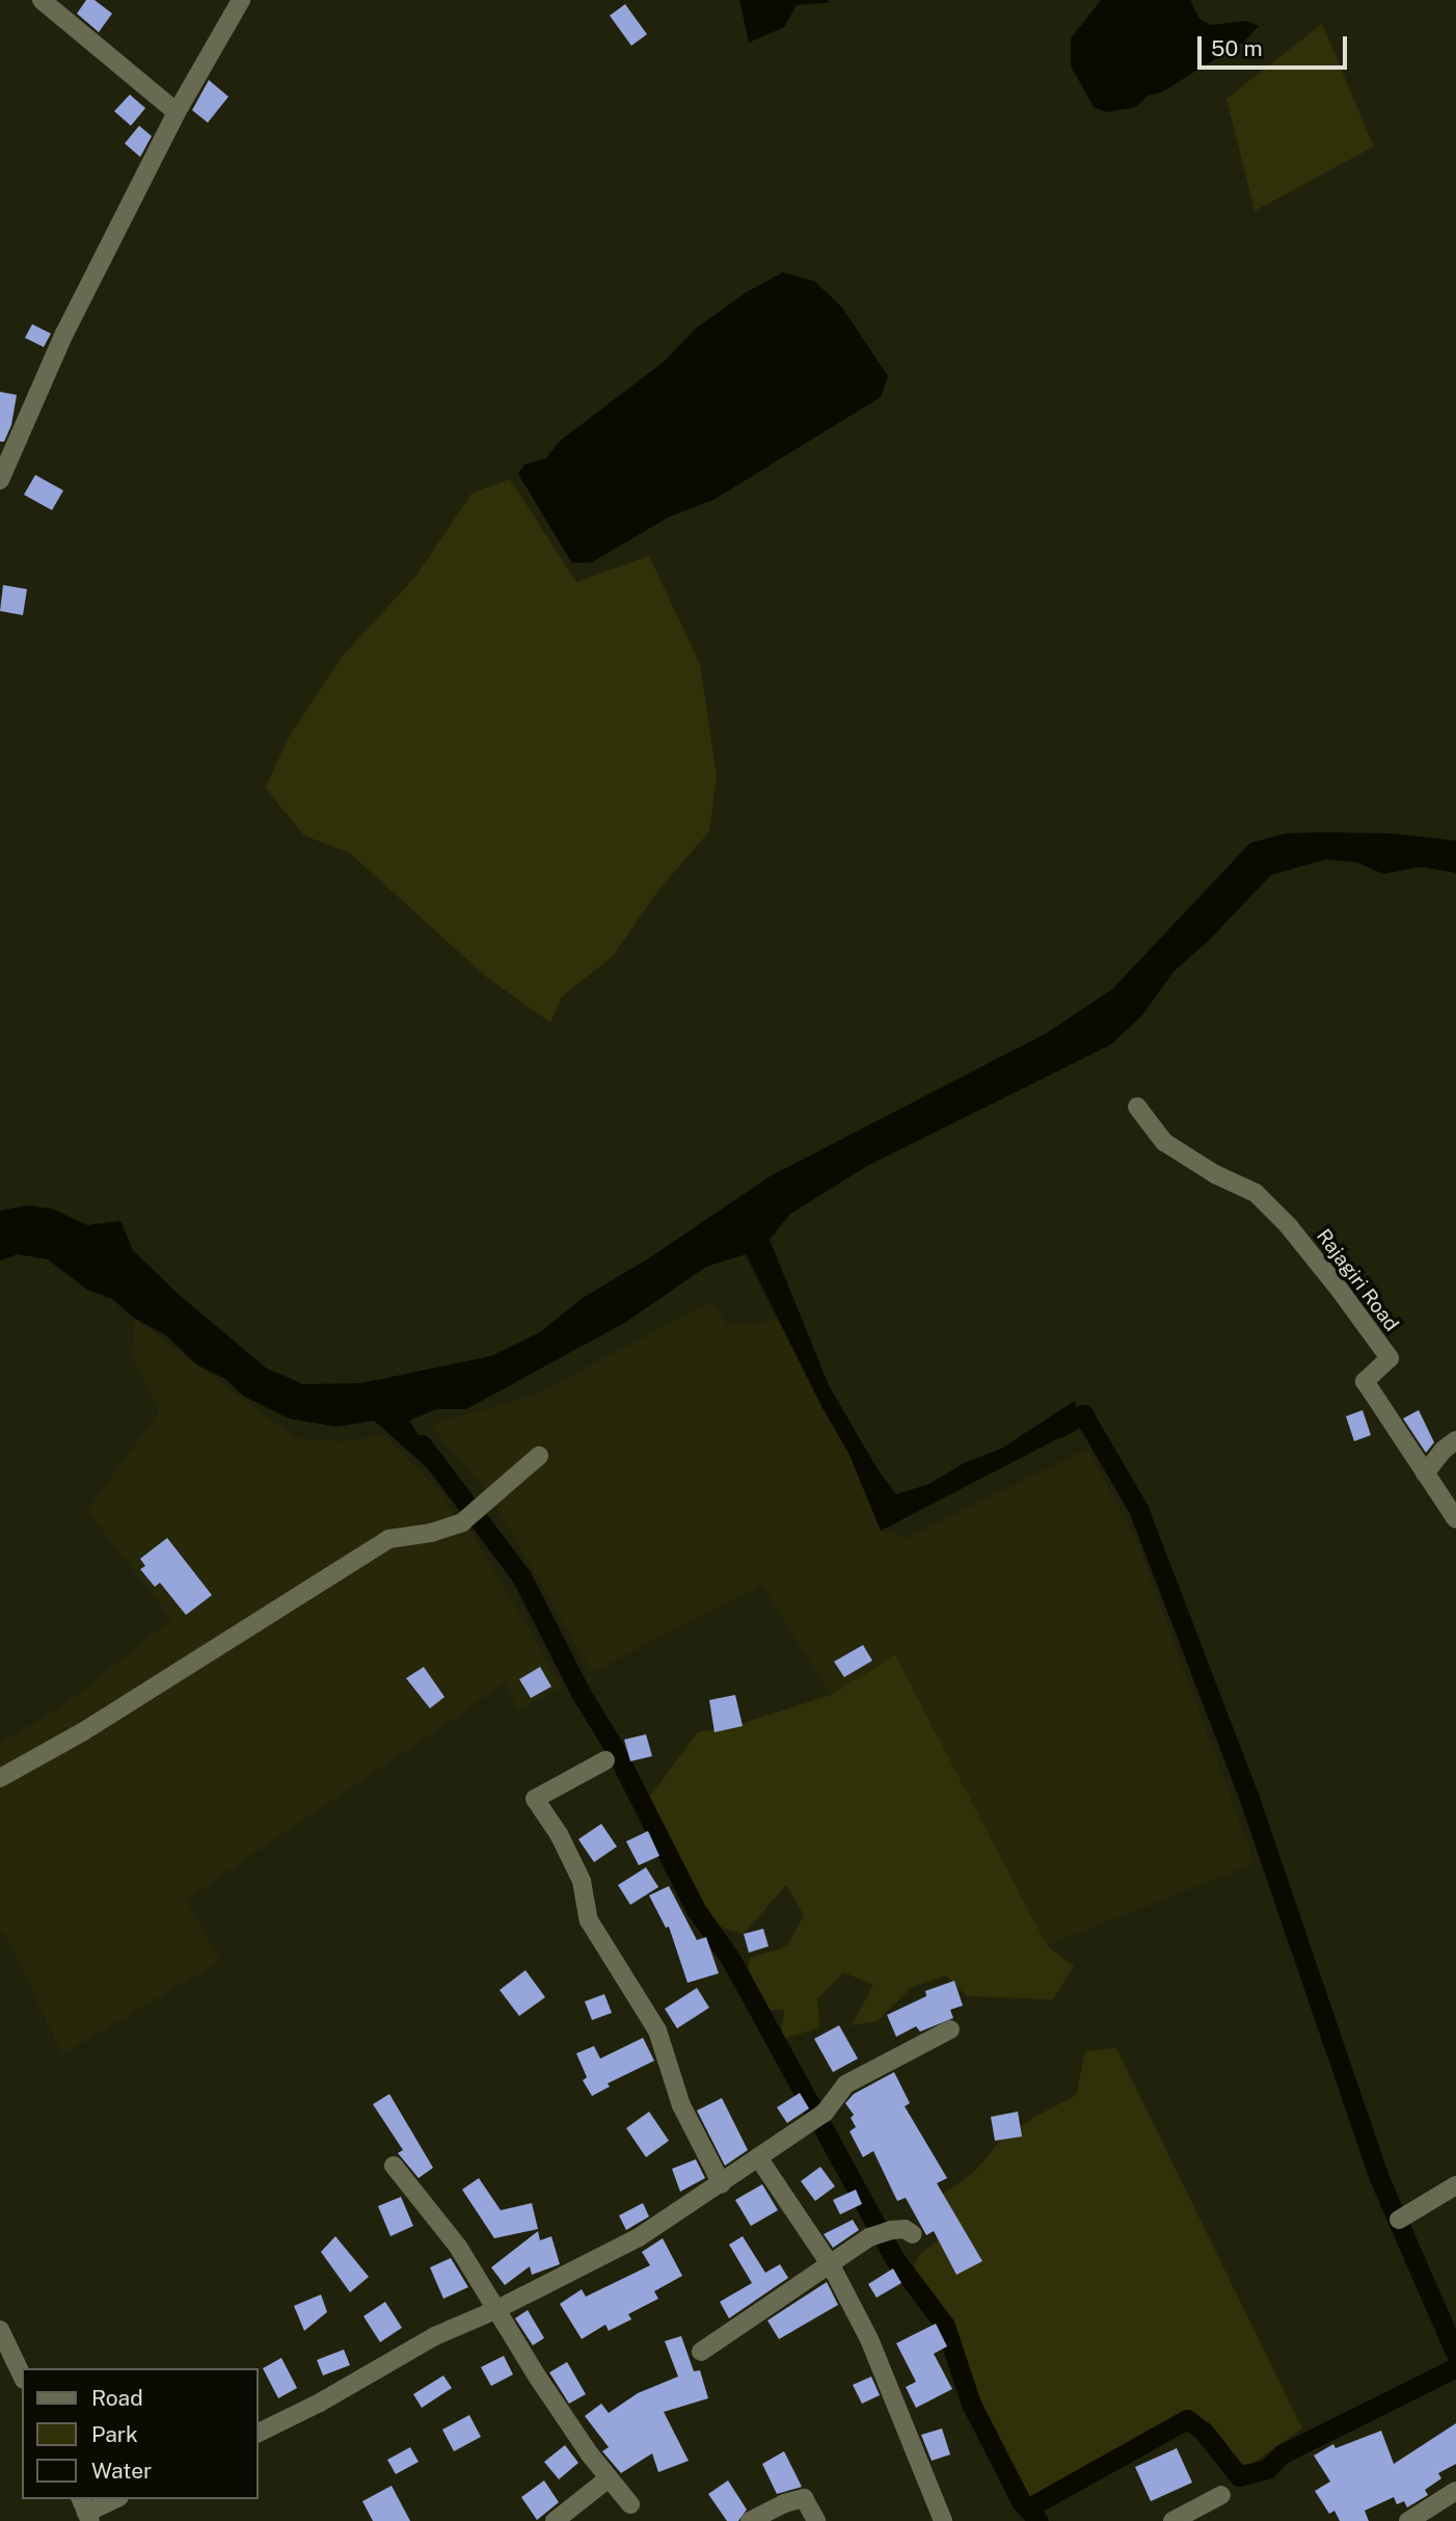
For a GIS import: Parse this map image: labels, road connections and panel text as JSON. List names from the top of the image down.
{
  "streets": {
    "street": ["Rajagiri Road"]
  },
  "legend": ["Road", "Park", "Water"],
  "scale_bar": "50 m"
}
